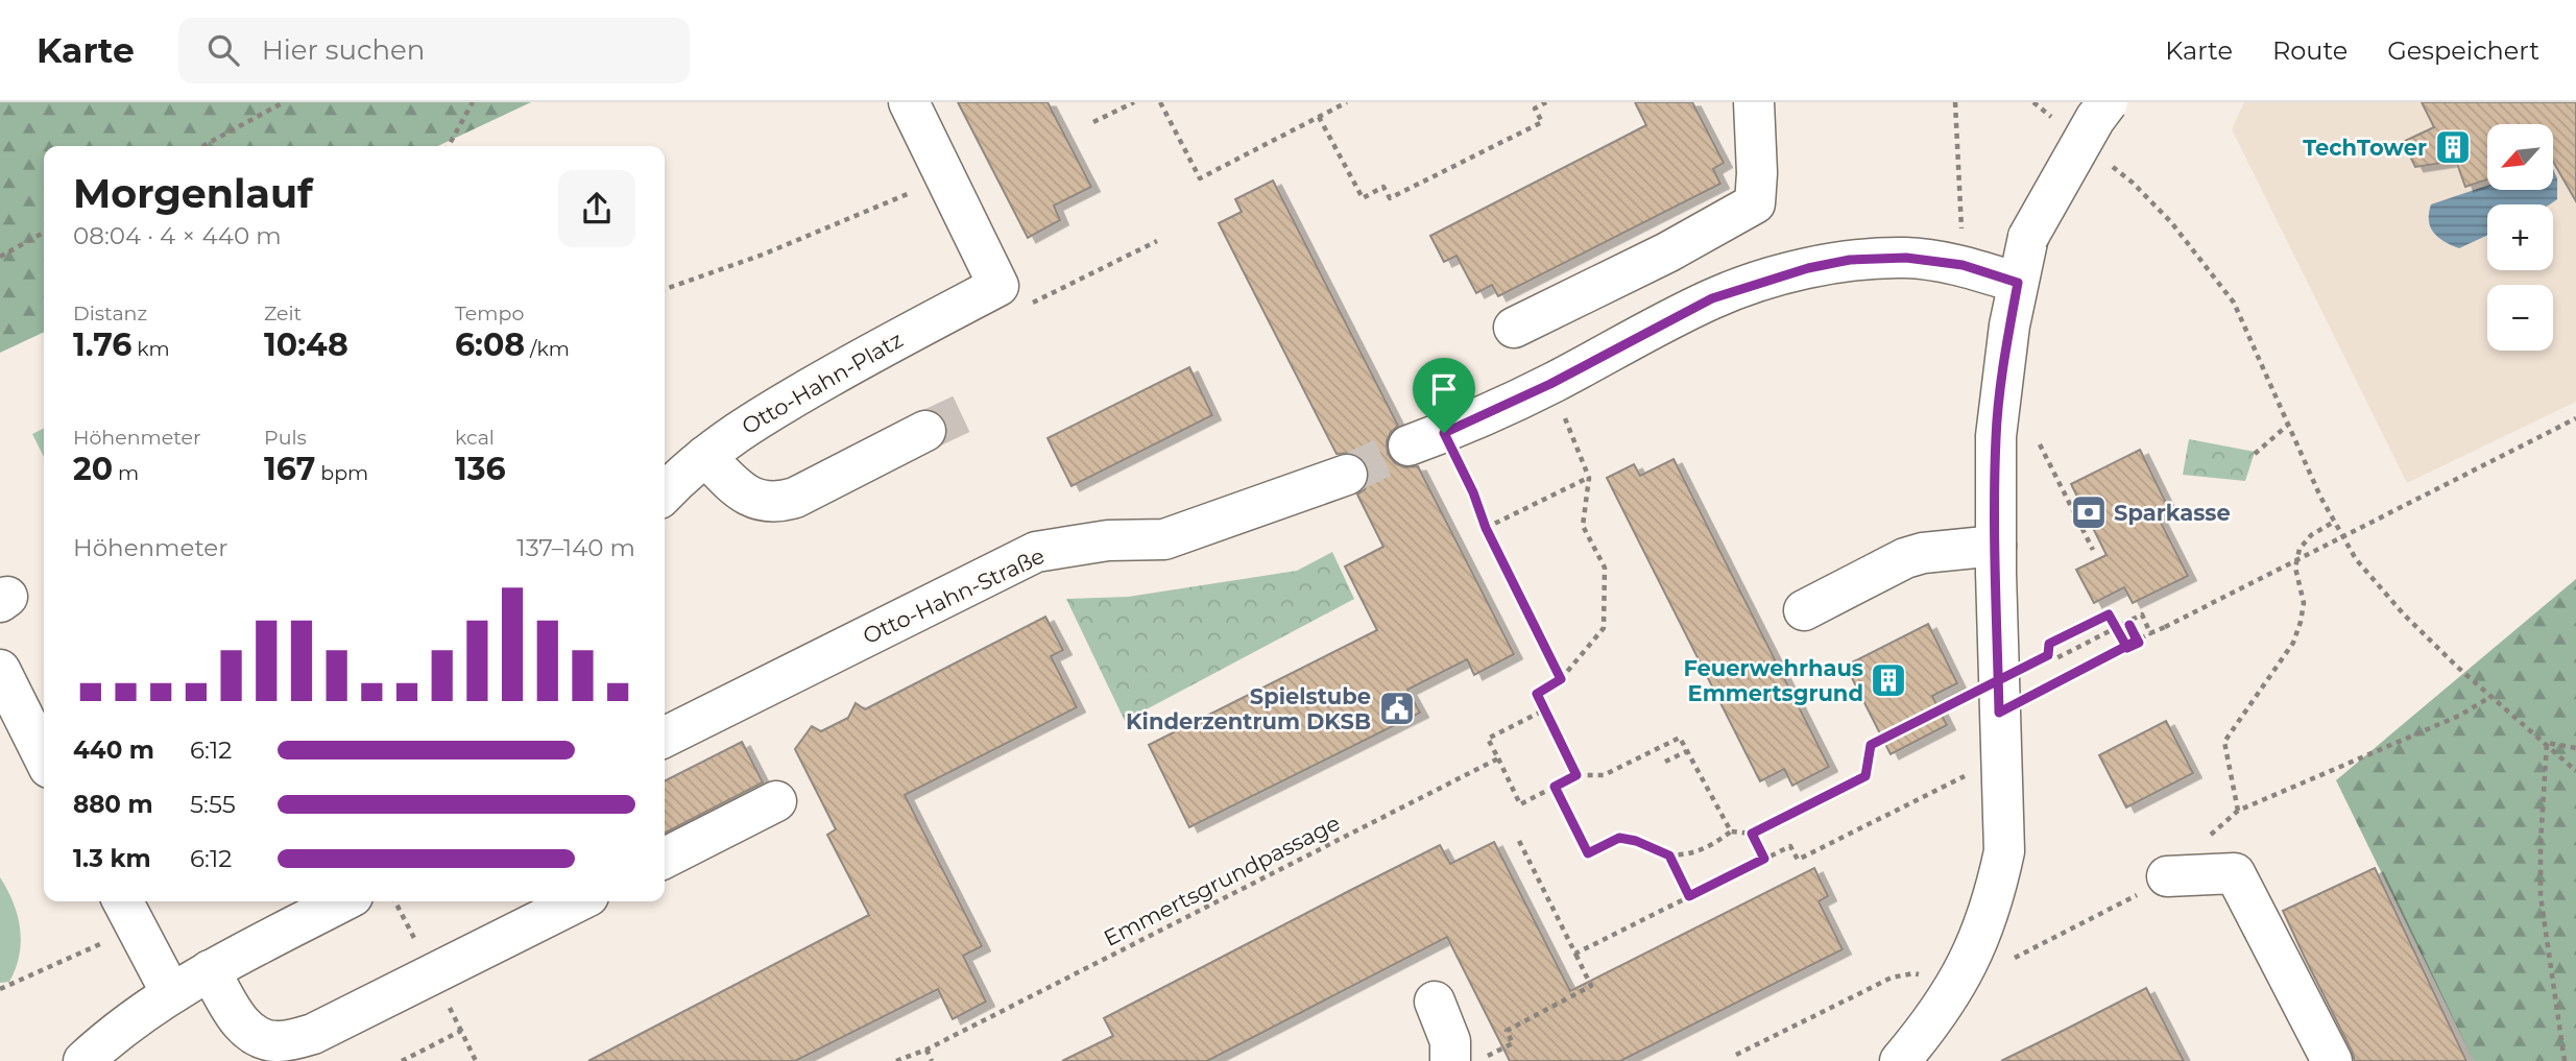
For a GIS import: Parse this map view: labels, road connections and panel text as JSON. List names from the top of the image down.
{
  "streets": {
    "street": ["Otto-Hahn-Platz", "Otto-Hahn-Straße"],
    "path": ["Emmertsgrundpassage"]
  },
  "places": {
    "building": ["TechTower", "Feuerwehrhaus Emmertsgrund"],
    "bank": ["Sparkasse"],
    "public building": ["Spielstube Kinderzentrum DKSB"]
  },
  "north": "bottom left",
  "page": {
    "header": "Karte",
    "search": "Hier suchen",
    "nav": ["Karte", "Route", "Gespeichert"],
    "map_buttons": ["+", "−"],
    "heading": ["Morgenlauf", "08:04 · 4 × 440 m"],
    "stats": [
      ["Distanz", "1.76 km"],
      ["Zeit", "10:48"],
      ["Tempo", "6:08 /km"],
      ["Höhenmeter", "20 m"],
      ["Puls", "167 bpm"],
      ["kcal", "136"]
    ],
    "chart": ["Höhenmeter", "137–140 m"],
    "list": [
      {
        "name": "440 m",
        "note": "6:12"
      },
      {
        "name": "880 m",
        "note": "5:55"
      },
      {
        "name": "1.3 km",
        "note": "6:12"
      }
    ]
  }
}
